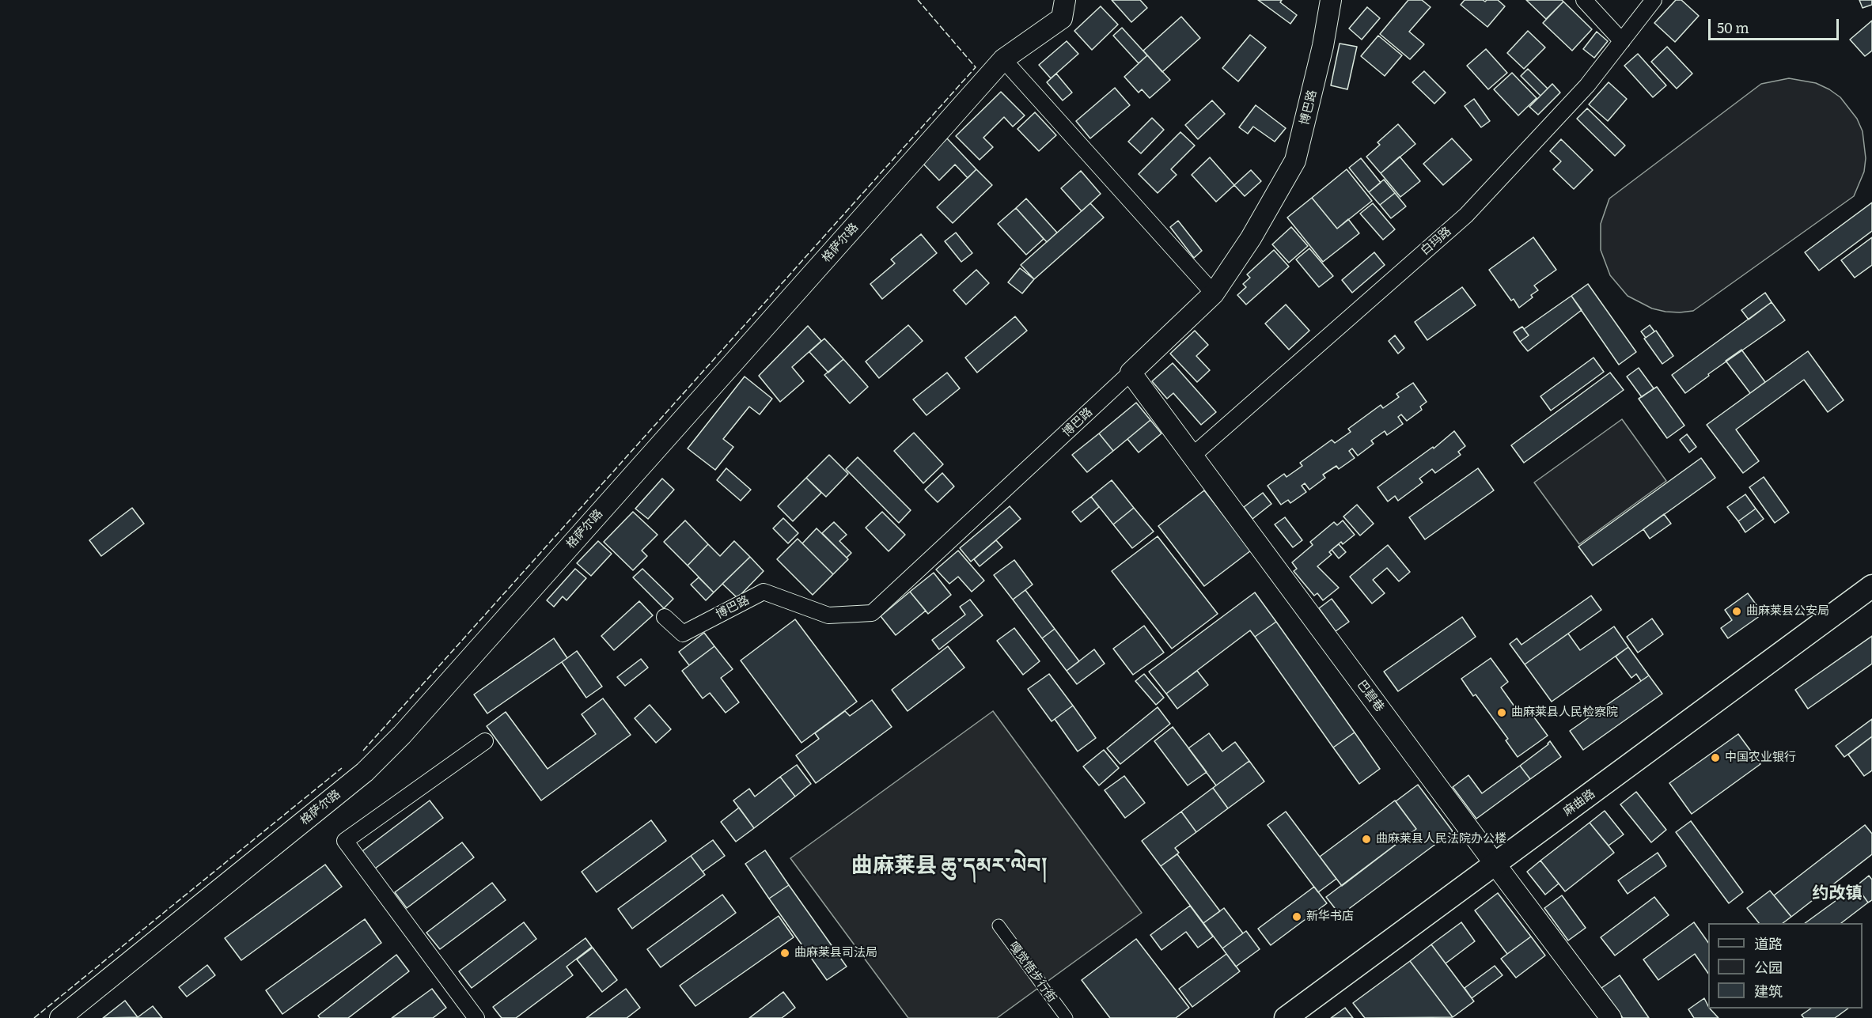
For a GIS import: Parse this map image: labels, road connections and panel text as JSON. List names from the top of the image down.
{
  "streets": {
    "main road": ["麻曲路"],
    "street": [
      "博巴路",
      "白玛路",
      "格萨尔路",
      "巴碧巷",
      "嘎觉悟步行街"
    ]
  },
  "crossings": [
    ["博巴路", "巴碧巷"],
    ["白玛路", "巴碧巷"],
    ["巴碧巷", "麻曲路"]
  ],
  "districts": ["曲麻莱县 ཆུ་དམར་ལེབ།", "约改镇"],
  "places": [
    "曲麻莱县公安局",
    "曲麻莱县人民检察院",
    "中国农业银行",
    "曲麻莱县人民法院办公楼",
    "新华书店",
    "曲麻莱县司法局"
  ],
  "legend": ["道路", "公园", "建筑"],
  "scale_bar": "50 m"
}
